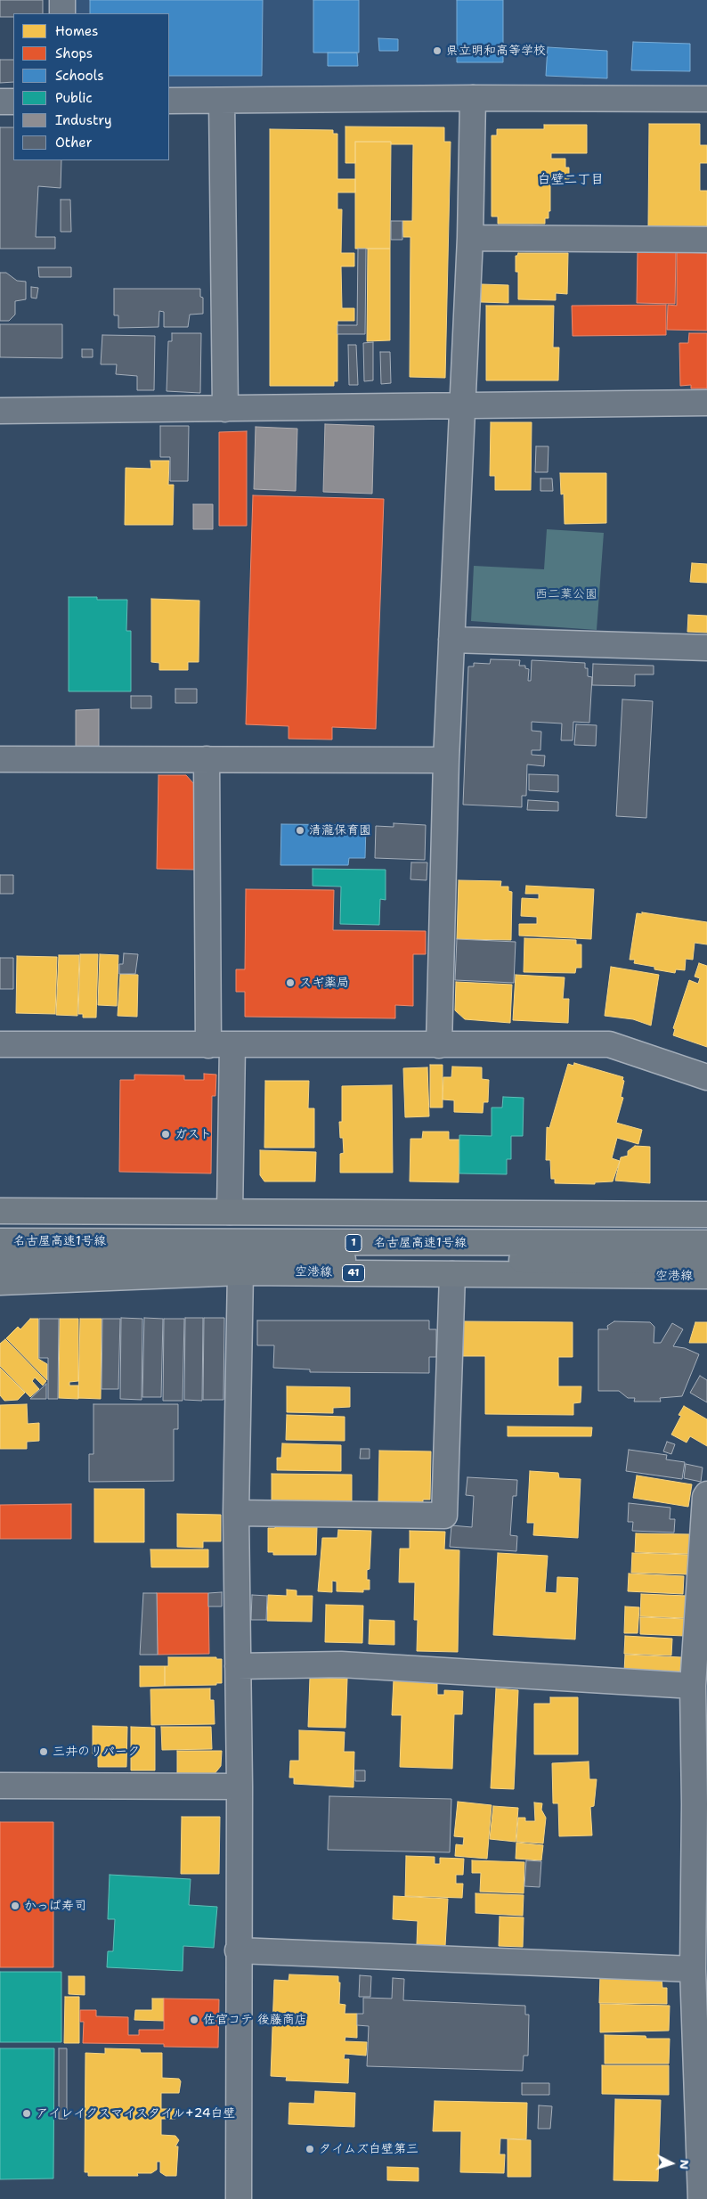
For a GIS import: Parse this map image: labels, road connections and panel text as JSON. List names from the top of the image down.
{
  "streets": {
    "highway": [
      "名古屋高速1号線",
      "1",
      "空港線",
      "41"
    ]
  },
  "districts": ["白壁二丁目"],
  "parks": ["西二葉公園"],
  "places": [
    "県立明和高等学校",
    "清瀧保育園",
    "スギ薬局",
    "ガスト",
    "三井のリパーク",
    "かっぱ寿司",
    "佐官コテ 後藤商店",
    "アイレイクスマイスタイル+24白壁",
    "タイムズ白壁第三"
  ],
  "legend": [
    "Homes",
    "Shops",
    "Schools",
    "Public",
    "Industry",
    "Other"
  ],
  "north": "right"
}
